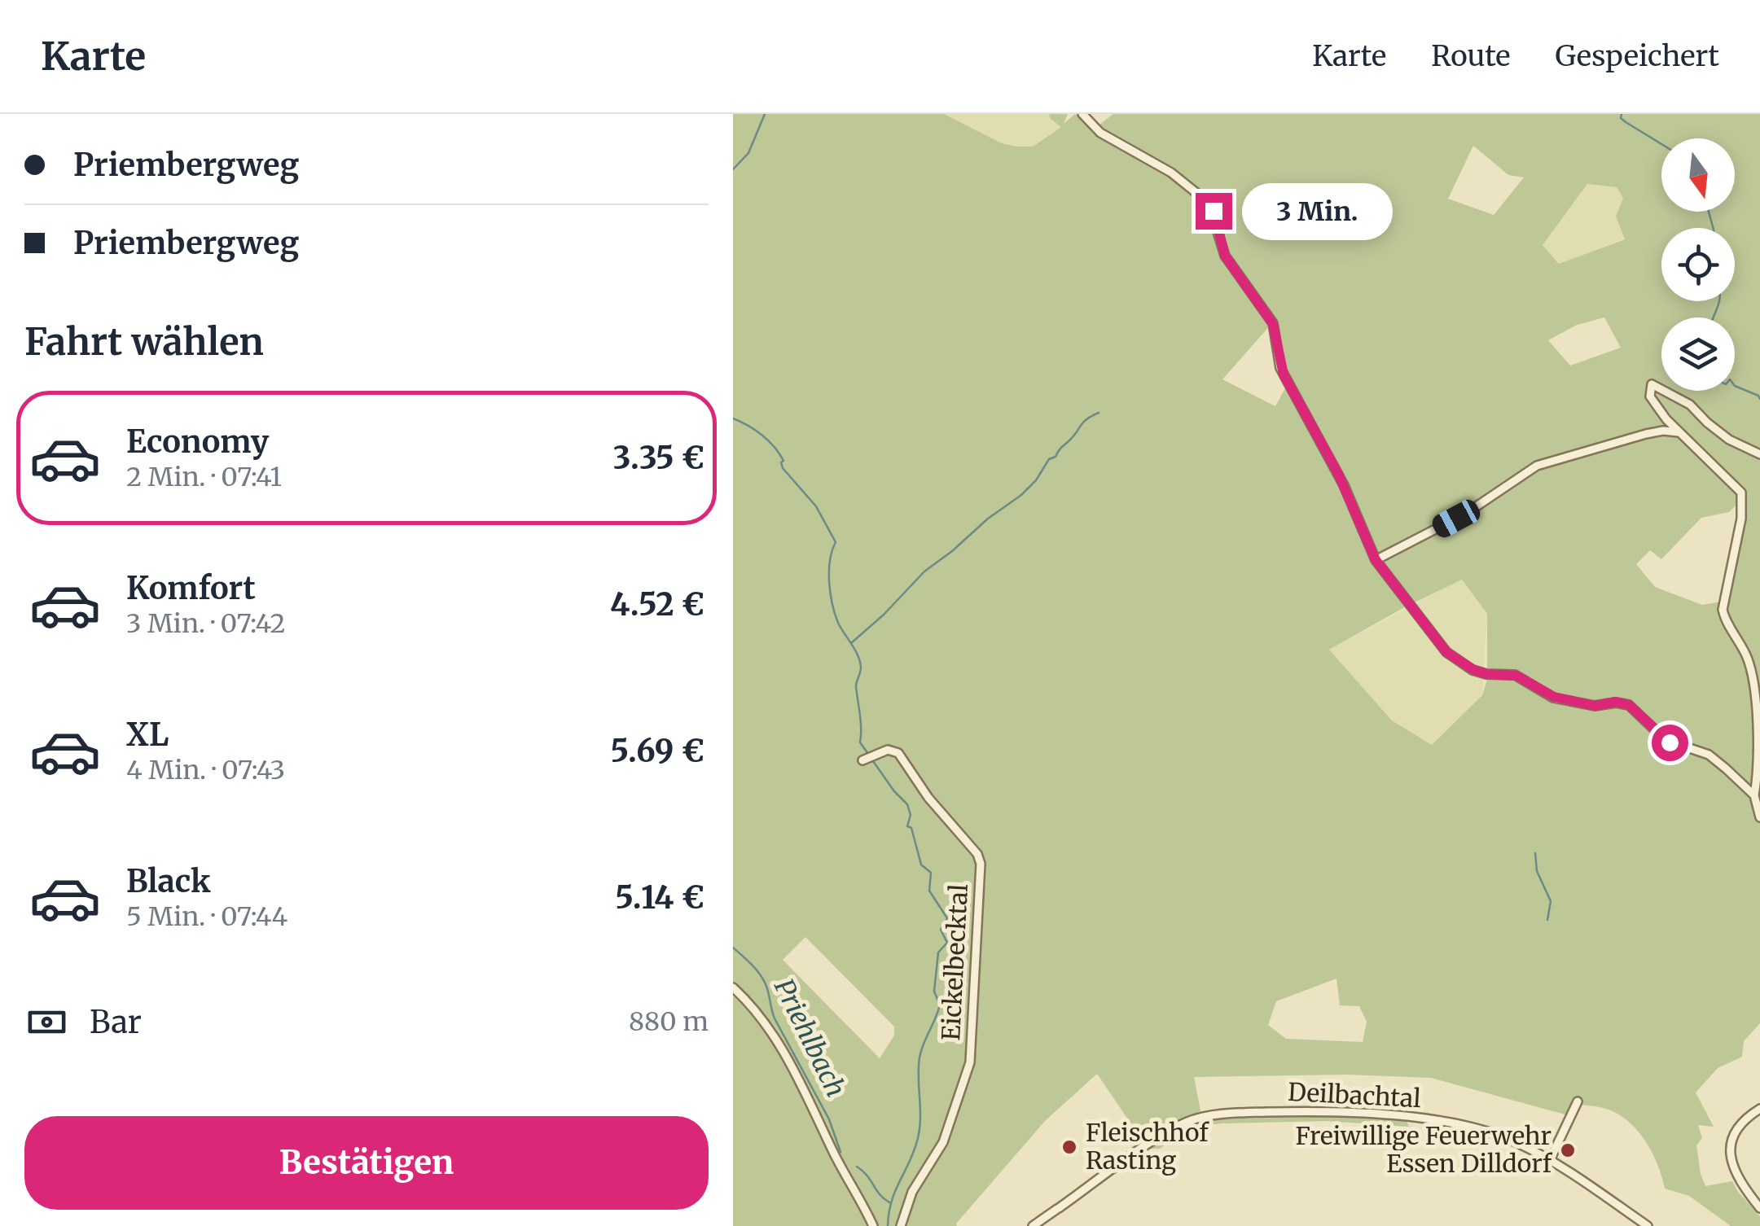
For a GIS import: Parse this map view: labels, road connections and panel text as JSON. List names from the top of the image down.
{
  "streets": {
    "street": ["Eickelbecktal", "Deilbachtal"]
  },
  "water": ["Priehlbach"],
  "places": ["Fleischhof Rasting", "Freiwillige Feuerwehr Essen Dilldorf"],
  "north": "bottom",
  "page": {
    "header": "Karte",
    "nav": ["Karte", "Route", "Gespeichert"],
    "banner": ["Priembergweg", "Priembergweg"],
    "bubble": "3 Min.",
    "heading": "Fahrt wählen",
    "list": [
      {
        "name": "Economy",
        "note": "2 Min. · 07:41",
        "value": "3.35 €"
      },
      {
        "name": "Komfort",
        "note": "3 Min. · 07:42",
        "value": "4.52 €"
      },
      {
        "name": "XL",
        "note": "4 Min. · 07:43",
        "value": "5.69 €"
      },
      {
        "name": "Black",
        "note": "5 Min. · 07:44",
        "value": "5.14 €"
      }
    ],
    "pay": ["Bar", "880 m"],
    "buttons": "Bestätigen"
  }
}
